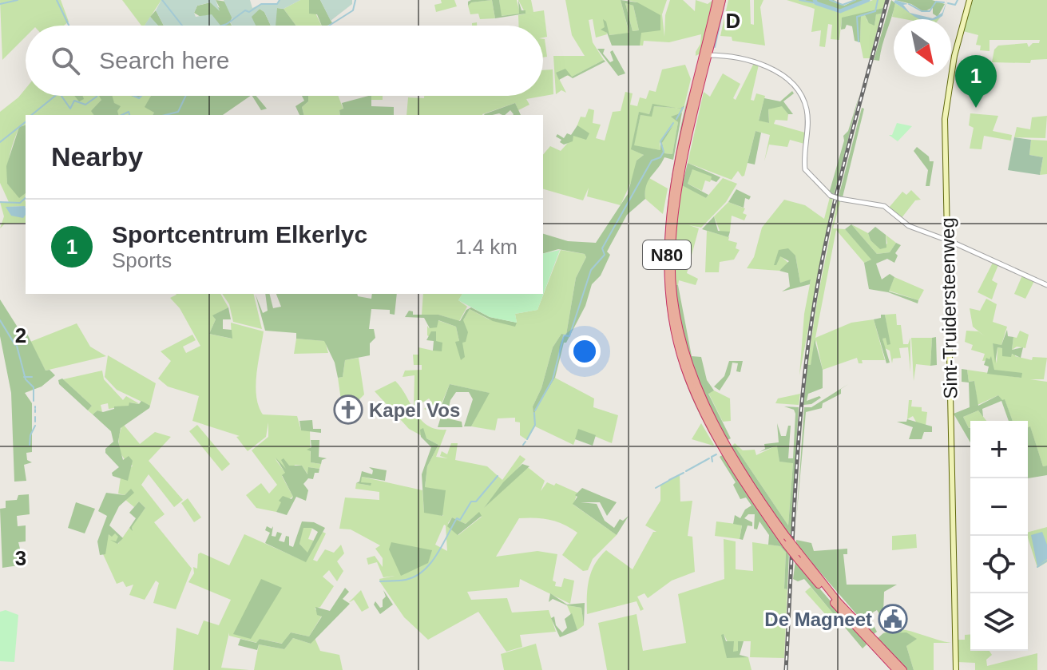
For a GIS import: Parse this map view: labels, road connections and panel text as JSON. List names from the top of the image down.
{
  "streets": {
    "highway": ["N80"],
    "main road": ["Sint-Truidersteenweg"]
  },
  "places": {
    "church": ["Kapel Vos"],
    "public building": ["De Magneet"]
  },
  "north": "bottom right",
  "page": {
    "search": "Search here",
    "pins": "1",
    "heading": "Nearby",
    "list": [
      {
        "mark": "1",
        "name": "Sportcentrum Elkerlyc",
        "note": "Sports",
        "value": "1.4 km"
      }
    ],
    "map_buttons": ["+", "−"]
  },
  "grid": {
    "columns": ["D"],
    "rows": ["2", "3"]
  }
}
